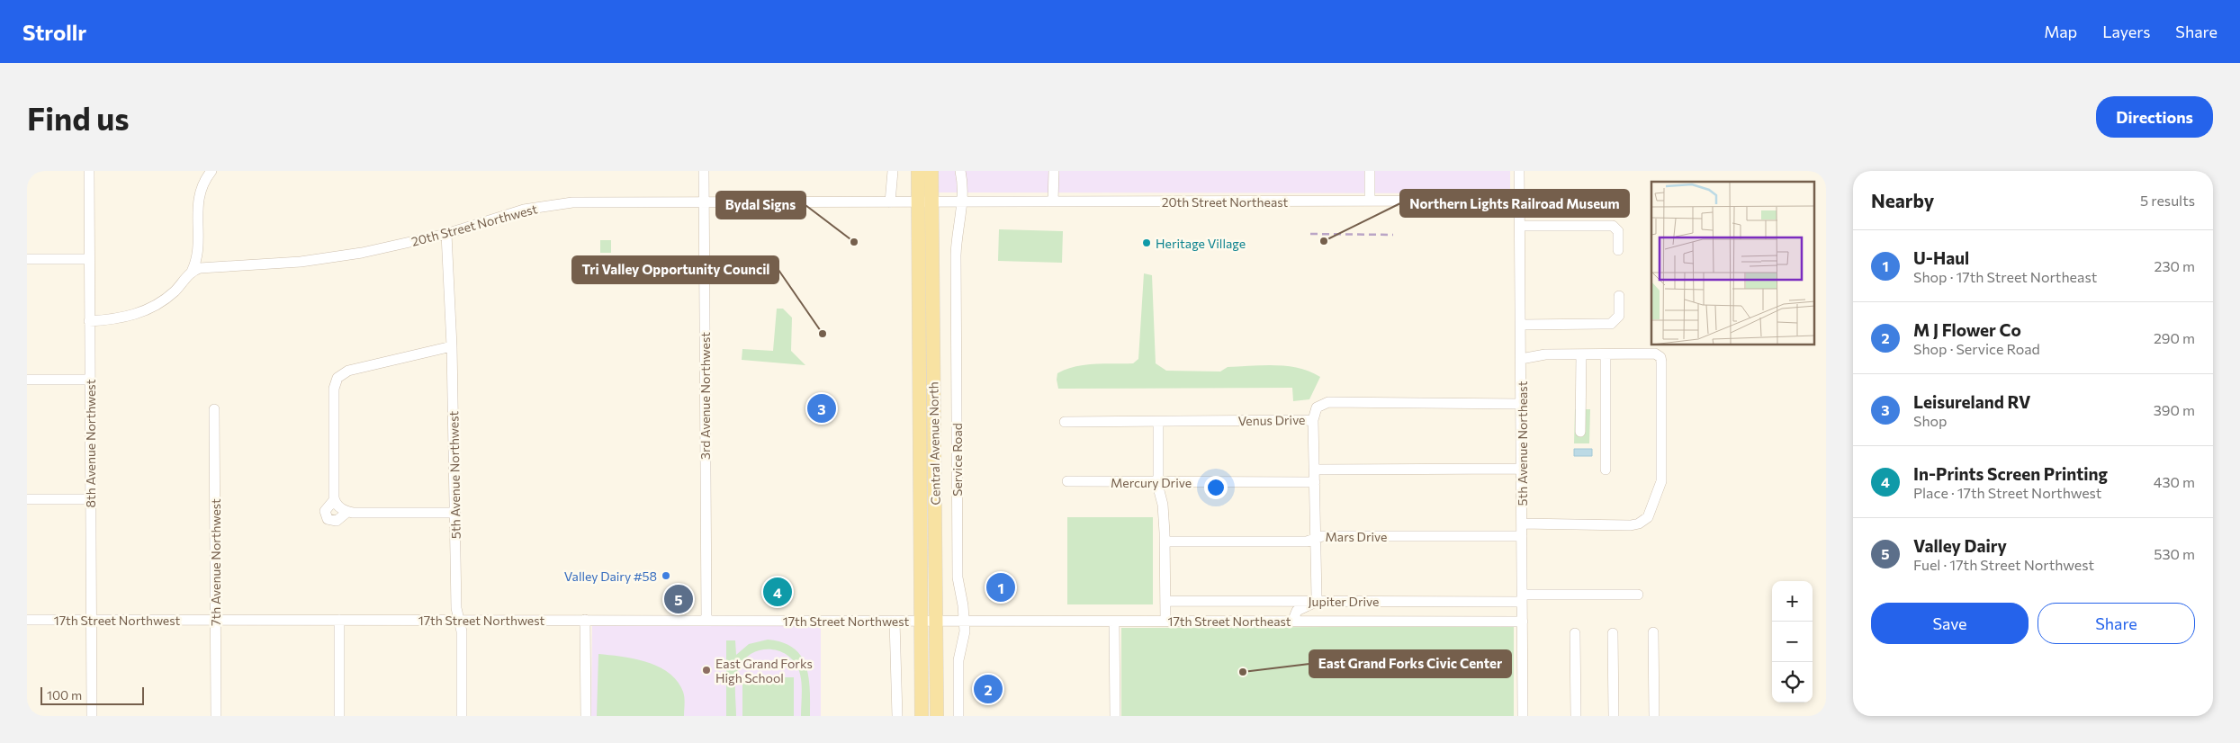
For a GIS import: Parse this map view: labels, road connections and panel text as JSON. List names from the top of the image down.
{
  "streets": {
    "main road": ["Central Avenue North"],
    "street": [
      "20th Street Northeast",
      "20th Street Northwest",
      "3rd Avenue Northwest",
      "Venus Drive",
      "8th Avenue Northwest",
      "5th Avenue Northeast",
      "Service Road",
      "5th Avenue Northwest",
      "Mercury Drive",
      "Mars Drive",
      "7th Avenue Northwest",
      "Jupiter Drive",
      "17th Street Northwest",
      "17th Street Northeast"
    ]
  },
  "crossings": [
    ["20th Street Northeast", "20th Street Northwest"],
    ["20th Street Northeast", "Central Avenue North"],
    ["20th Street Northeast", "5th Avenue Northeast"],
    ["20th Street Northeast", "Service Road"],
    ["20th Street Northwest", "3rd Avenue Northwest"],
    ["20th Street Northwest", "Central Avenue North"],
    ["20th Street Northwest", "5th Avenue Northwest"],
    ["3rd Avenue Northwest", "17th Street Northwest"],
    ["Venus Drive", "5th Avenue Northeast"],
    ["8th Avenue Northwest", "17th Street Northwest"],
    ["Central Avenue North", "17th Street Northwest"],
    ["Central Avenue North", "17th Street Northeast"],
    ["5th Avenue Northeast", "Mars Drive"],
    ["5th Avenue Northeast", "Jupiter Drive"],
    ["5th Avenue Northeast", "17th Street Northeast"],
    ["Service Road", "17th Street Northeast"],
    ["5th Avenue Northwest", "17th Street Northwest"],
    ["7th Avenue Northwest", "17th Street Northwest"],
    ["17th Street Northwest", "17th Street Northeast"]
  ],
  "places": [
    "Northern Lights Railroad Museum",
    "Bydal Signs",
    "Heritage Village",
    "Tri Valley Opportunity Council",
    "Valley Dairy #58",
    "East Grand Forks High School",
    "East Grand Forks Civic Center"
  ],
  "scale_bar": "100 m",
  "page": {
    "header": "Strollr",
    "nav": ["Map", "Layers", "Share"],
    "buttons": [
      "Directions",
      ["Save", "Share"]
    ],
    "title": "Find us",
    "heading": ["Nearby", "5 results"],
    "list": [
      {
        "mark": "1",
        "name": "U-Haul",
        "note": "Shop · 17th Street Northeast",
        "value": "230 m"
      },
      {
        "mark": "2",
        "name": "M J Flower Co",
        "note": "Shop · Service Road",
        "value": "290 m"
      },
      {
        "mark": "3",
        "name": "Leisureland RV",
        "note": "Shop",
        "value": "390 m"
      },
      {
        "mark": "4",
        "name": "In-Prints Screen Printing",
        "note": "Place · 17th Street Northwest",
        "value": "430 m"
      },
      {
        "mark": "5",
        "name": "Valley Dairy",
        "note": "Fuel · 17th Street Northwest",
        "value": "530 m"
      }
    ],
    "pins": [
      "3",
      "1",
      "4",
      "5",
      "2"
    ],
    "map_buttons": ["+", "−"],
    "scale": "100 m"
  }
}
